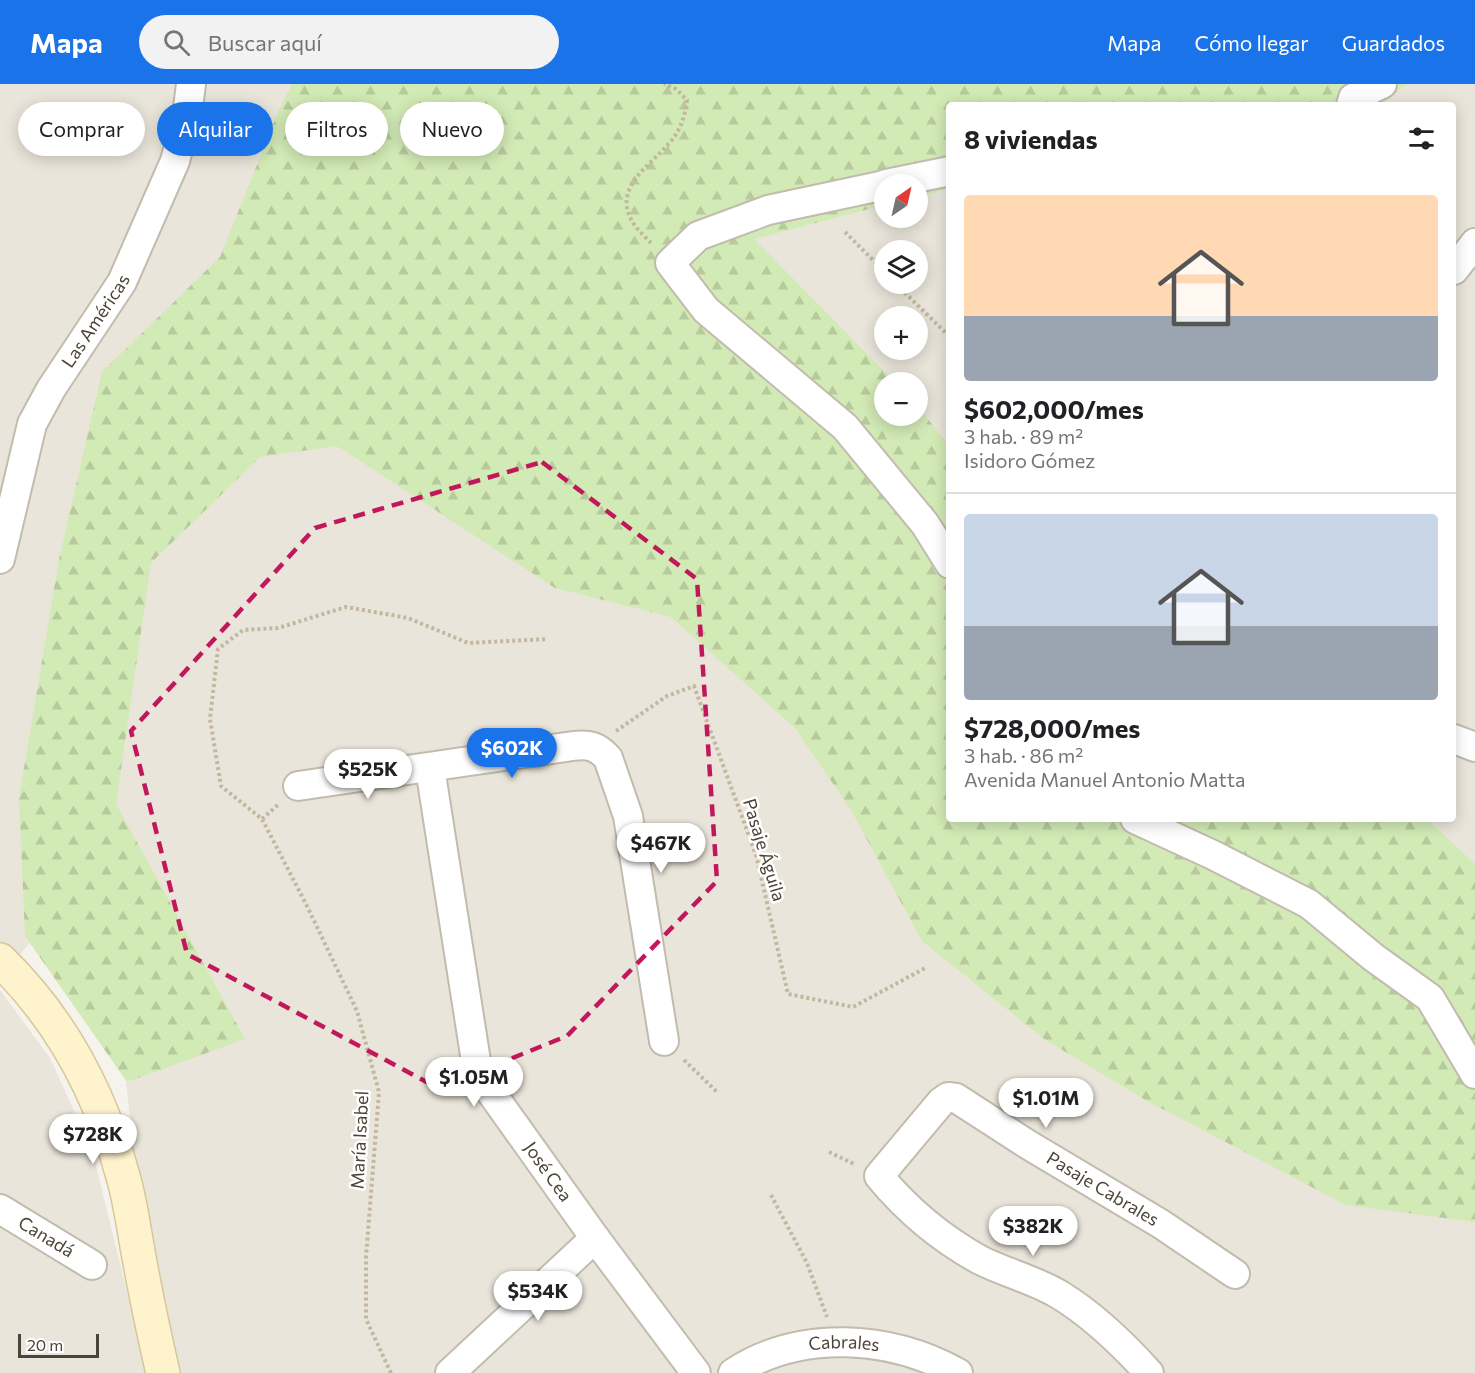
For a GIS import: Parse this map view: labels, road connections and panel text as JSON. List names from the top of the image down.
{
  "streets": {
    "street": [
      "Las Américas",
      "José Cea",
      "Pasaje Cabrales",
      "Canadá",
      "Cabrales"
    ],
    "path": ["Pasaje Águila", "María Isabel"]
  },
  "scale_bar": "20 m",
  "north": "top right",
  "page": {
    "header": "Mapa",
    "search": "Buscar aquí",
    "nav": ["Mapa", "Cómo llegar", "Guardados"],
    "chip": [
      "Comprar",
      "Alquilar",
      "Filtros",
      "Nuevo"
    ],
    "heading": "8 viviendas",
    "map_buttons": ["+", "−"],
    "list": [
      {
        "name": "$602,000/mes",
        "note": "3 hab. · 89 m² · Isidoro Gómez"
      },
      {
        "name": "$728,000/mes",
        "note": "3 hab. · 86 m² · Avenida Manuel Antonio Matta"
      }
    ],
    "price": [
      "$602K",
      "$525K",
      "$467K",
      "$1.05M",
      "$1.01M",
      "$728K",
      "$382K",
      "$534K"
    ],
    "scale": "20 m"
  }
}
